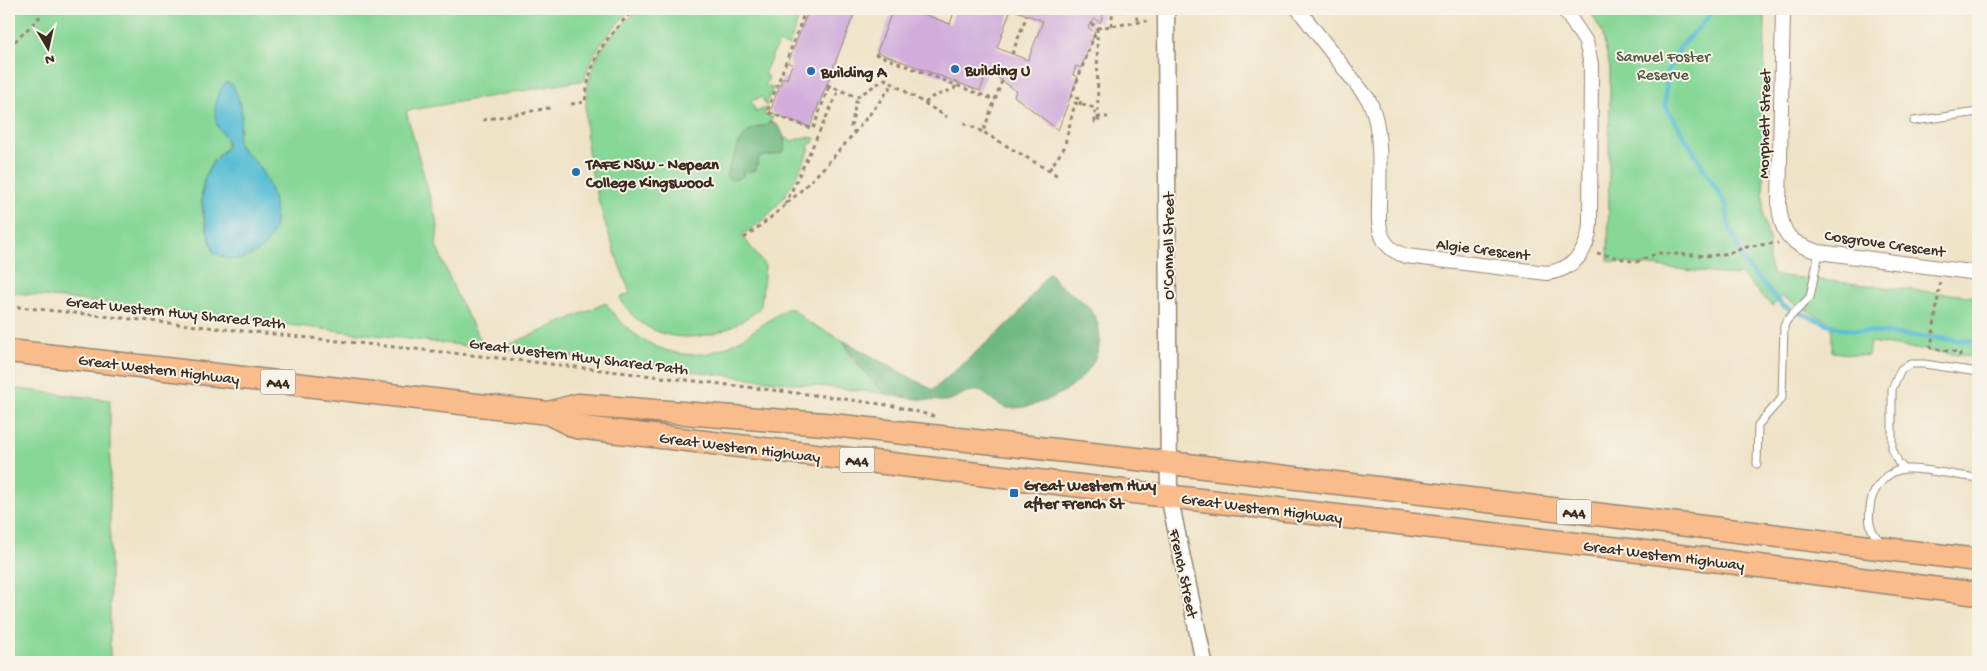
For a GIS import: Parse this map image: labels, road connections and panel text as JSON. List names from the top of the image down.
{
  "streets": {
    "highway": ["Great Western Highway", "A44"],
    "street": [
      "Morphett Street",
      "Cosgrove Crescent",
      "O'Connell Street",
      "Algie Crescent",
      "French Street"
    ],
    "path": ["Great Western Hwy Shared Path"]
  },
  "crossings": [
    ["Morphett Street", "Cosgrove Crescent"],
    ["O'Connell Street", "Great Western Highway"],
    ["O'Connell Street", "French Street"],
    ["Great Western Highway", "French Street"]
  ],
  "parks": ["Samuel Foster Reserve"],
  "places": {
    "other": ["Building U", "Building A", "TAFE NSW - Nepean College Kingswood"],
    "transit": ["Great Western Hwy after French St"]
  },
  "north": "bottom"
}
